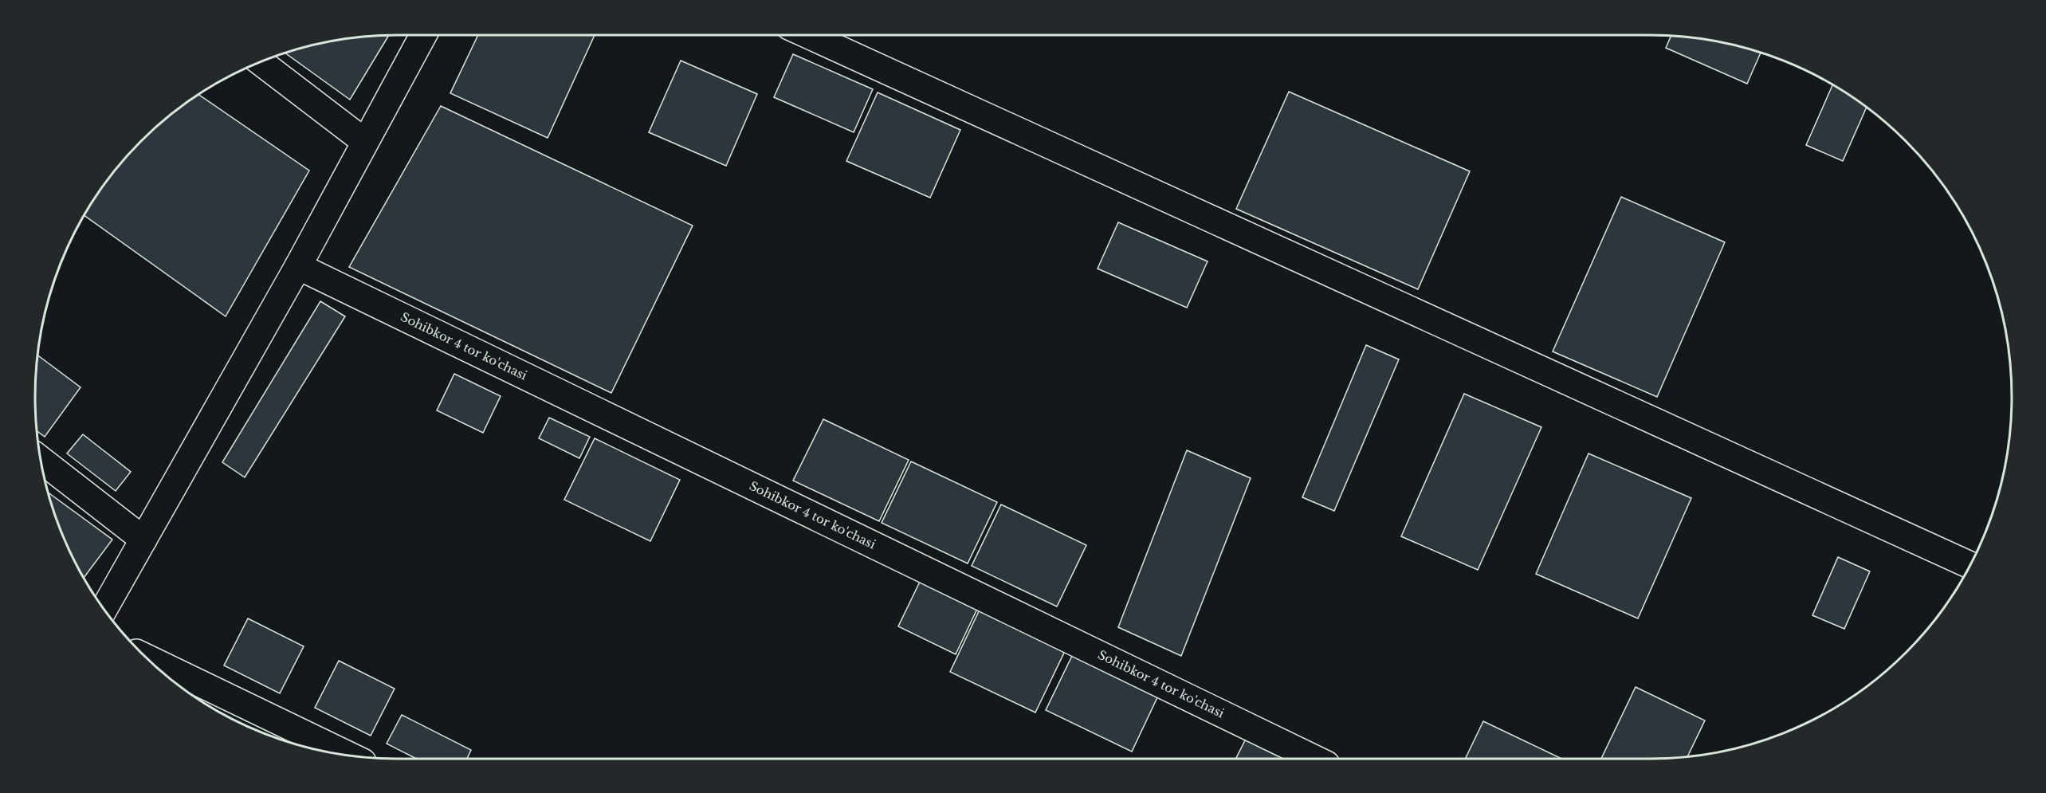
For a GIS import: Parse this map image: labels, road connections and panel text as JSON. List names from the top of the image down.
{
  "streets": {
    "street": ["Sohibkor 4 tor ko'chasi"]
  }
}
